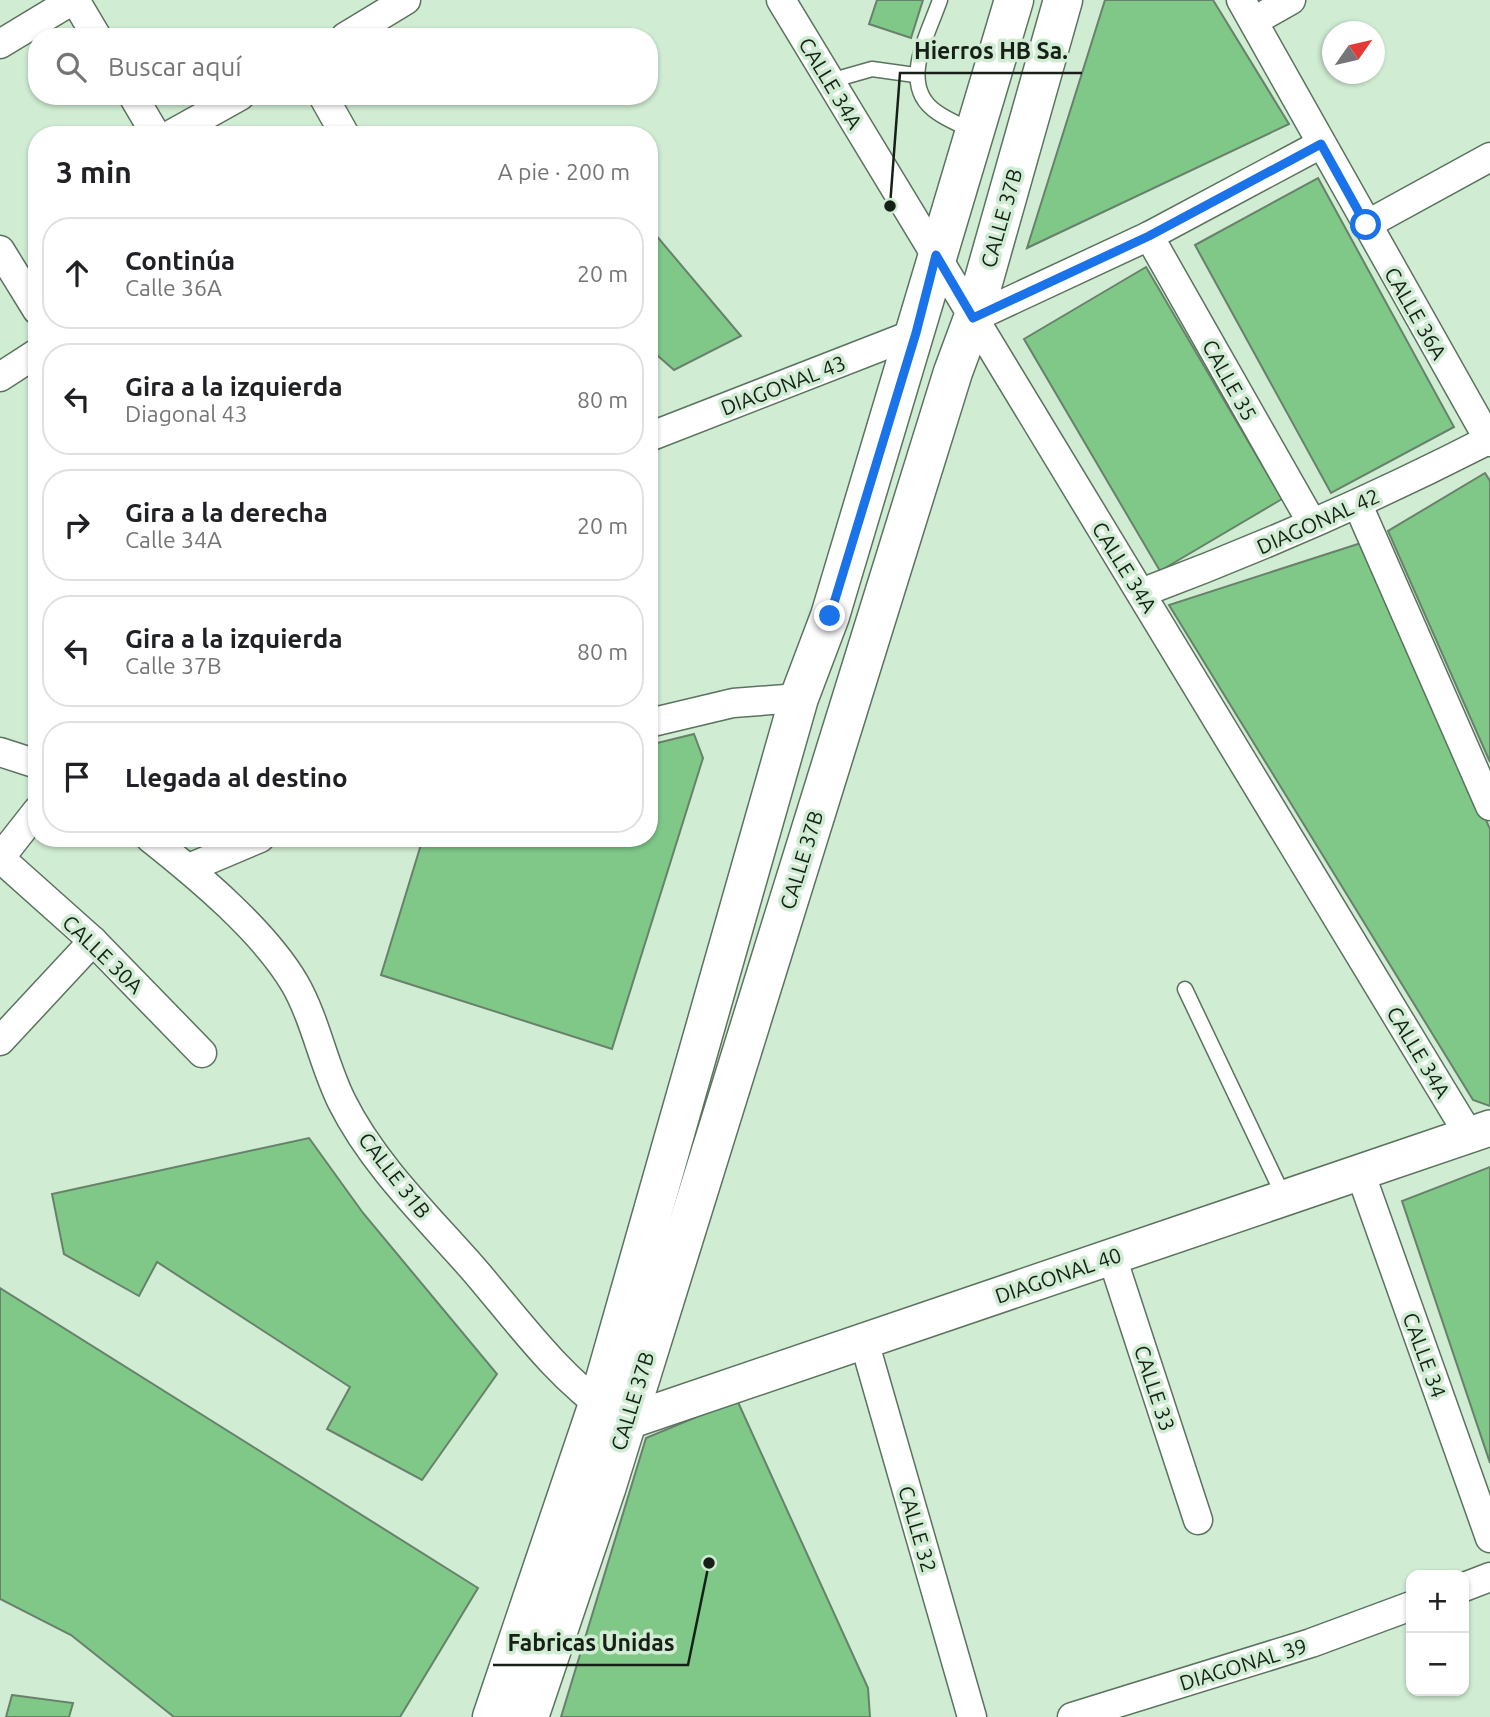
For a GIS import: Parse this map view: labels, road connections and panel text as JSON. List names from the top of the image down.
{
  "streets": {
    "main road": ["CALLE 37B"],
    "street": [
      "CALLE 34A",
      "CALLE 36A",
      "CALLE 35",
      "DIAGONAL 43",
      "DIAGONAL 42",
      "CALLE 30A",
      "CALLE 31B",
      "DIAGONAL 40",
      "CALLE 34",
      "CALLE 33",
      "CALLE 32",
      "DIAGONAL 39"
    ]
  },
  "crossings": [
    ["CALLE 34A", "CALLE 37B"],
    ["CALLE 34A", "DIAGONAL 42"],
    ["CALLE 34A", "DIAGONAL 40"],
    ["CALLE 37B", "DIAGONAL 43"],
    ["CALLE 37B", "CALLE 31B"],
    ["CALLE 37B", "DIAGONAL 40"],
    ["CALLE 36A", "DIAGONAL 42"],
    ["CALLE 35", "DIAGONAL 42"],
    ["CALLE 31B", "DIAGONAL 40"],
    ["DIAGONAL 40", "CALLE 34"],
    ["DIAGONAL 40", "CALLE 33"],
    ["DIAGONAL 40", "CALLE 32"]
  ],
  "places": ["Hierros HB Sa.", "Fabricas Unidas"],
  "north": "top right",
  "page": {
    "search": "Buscar aquí",
    "heading": ["3 min", "A pie · 200 m"],
    "list": [
      ["Continúa", "Calle 36A", "20 m"],
      ["Gira a la izquierda", "Diagonal 43", "80 m"],
      ["Gira a la derecha", "Calle 34A", "20 m"],
      ["Gira a la izquierda", "Calle 37B", "80 m"],
      "Llegada al destino"
    ],
    "map_buttons": ["+", "−"]
  }
}
